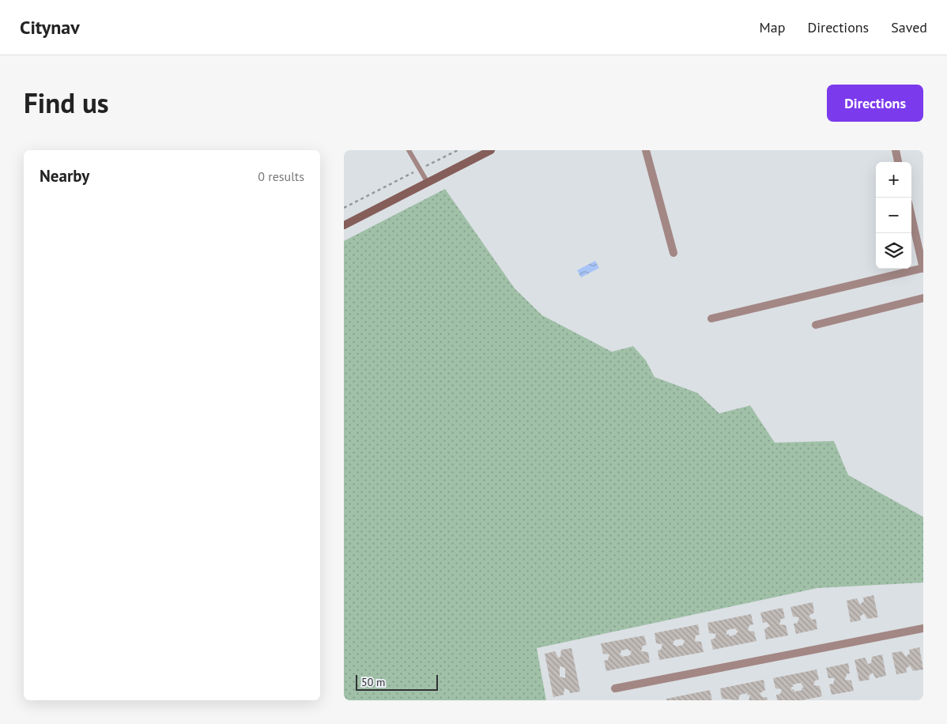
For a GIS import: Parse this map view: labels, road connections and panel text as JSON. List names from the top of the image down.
{
  "scale_bar": "50 m",
  "page": {
    "header": "Citynav",
    "nav": ["Map", "Directions", "Saved"],
    "title": "Find us",
    "buttons": "Directions",
    "heading": ["Nearby", "0 results"],
    "map_buttons": ["+", "−"],
    "scale": "50 m"
  }
}
